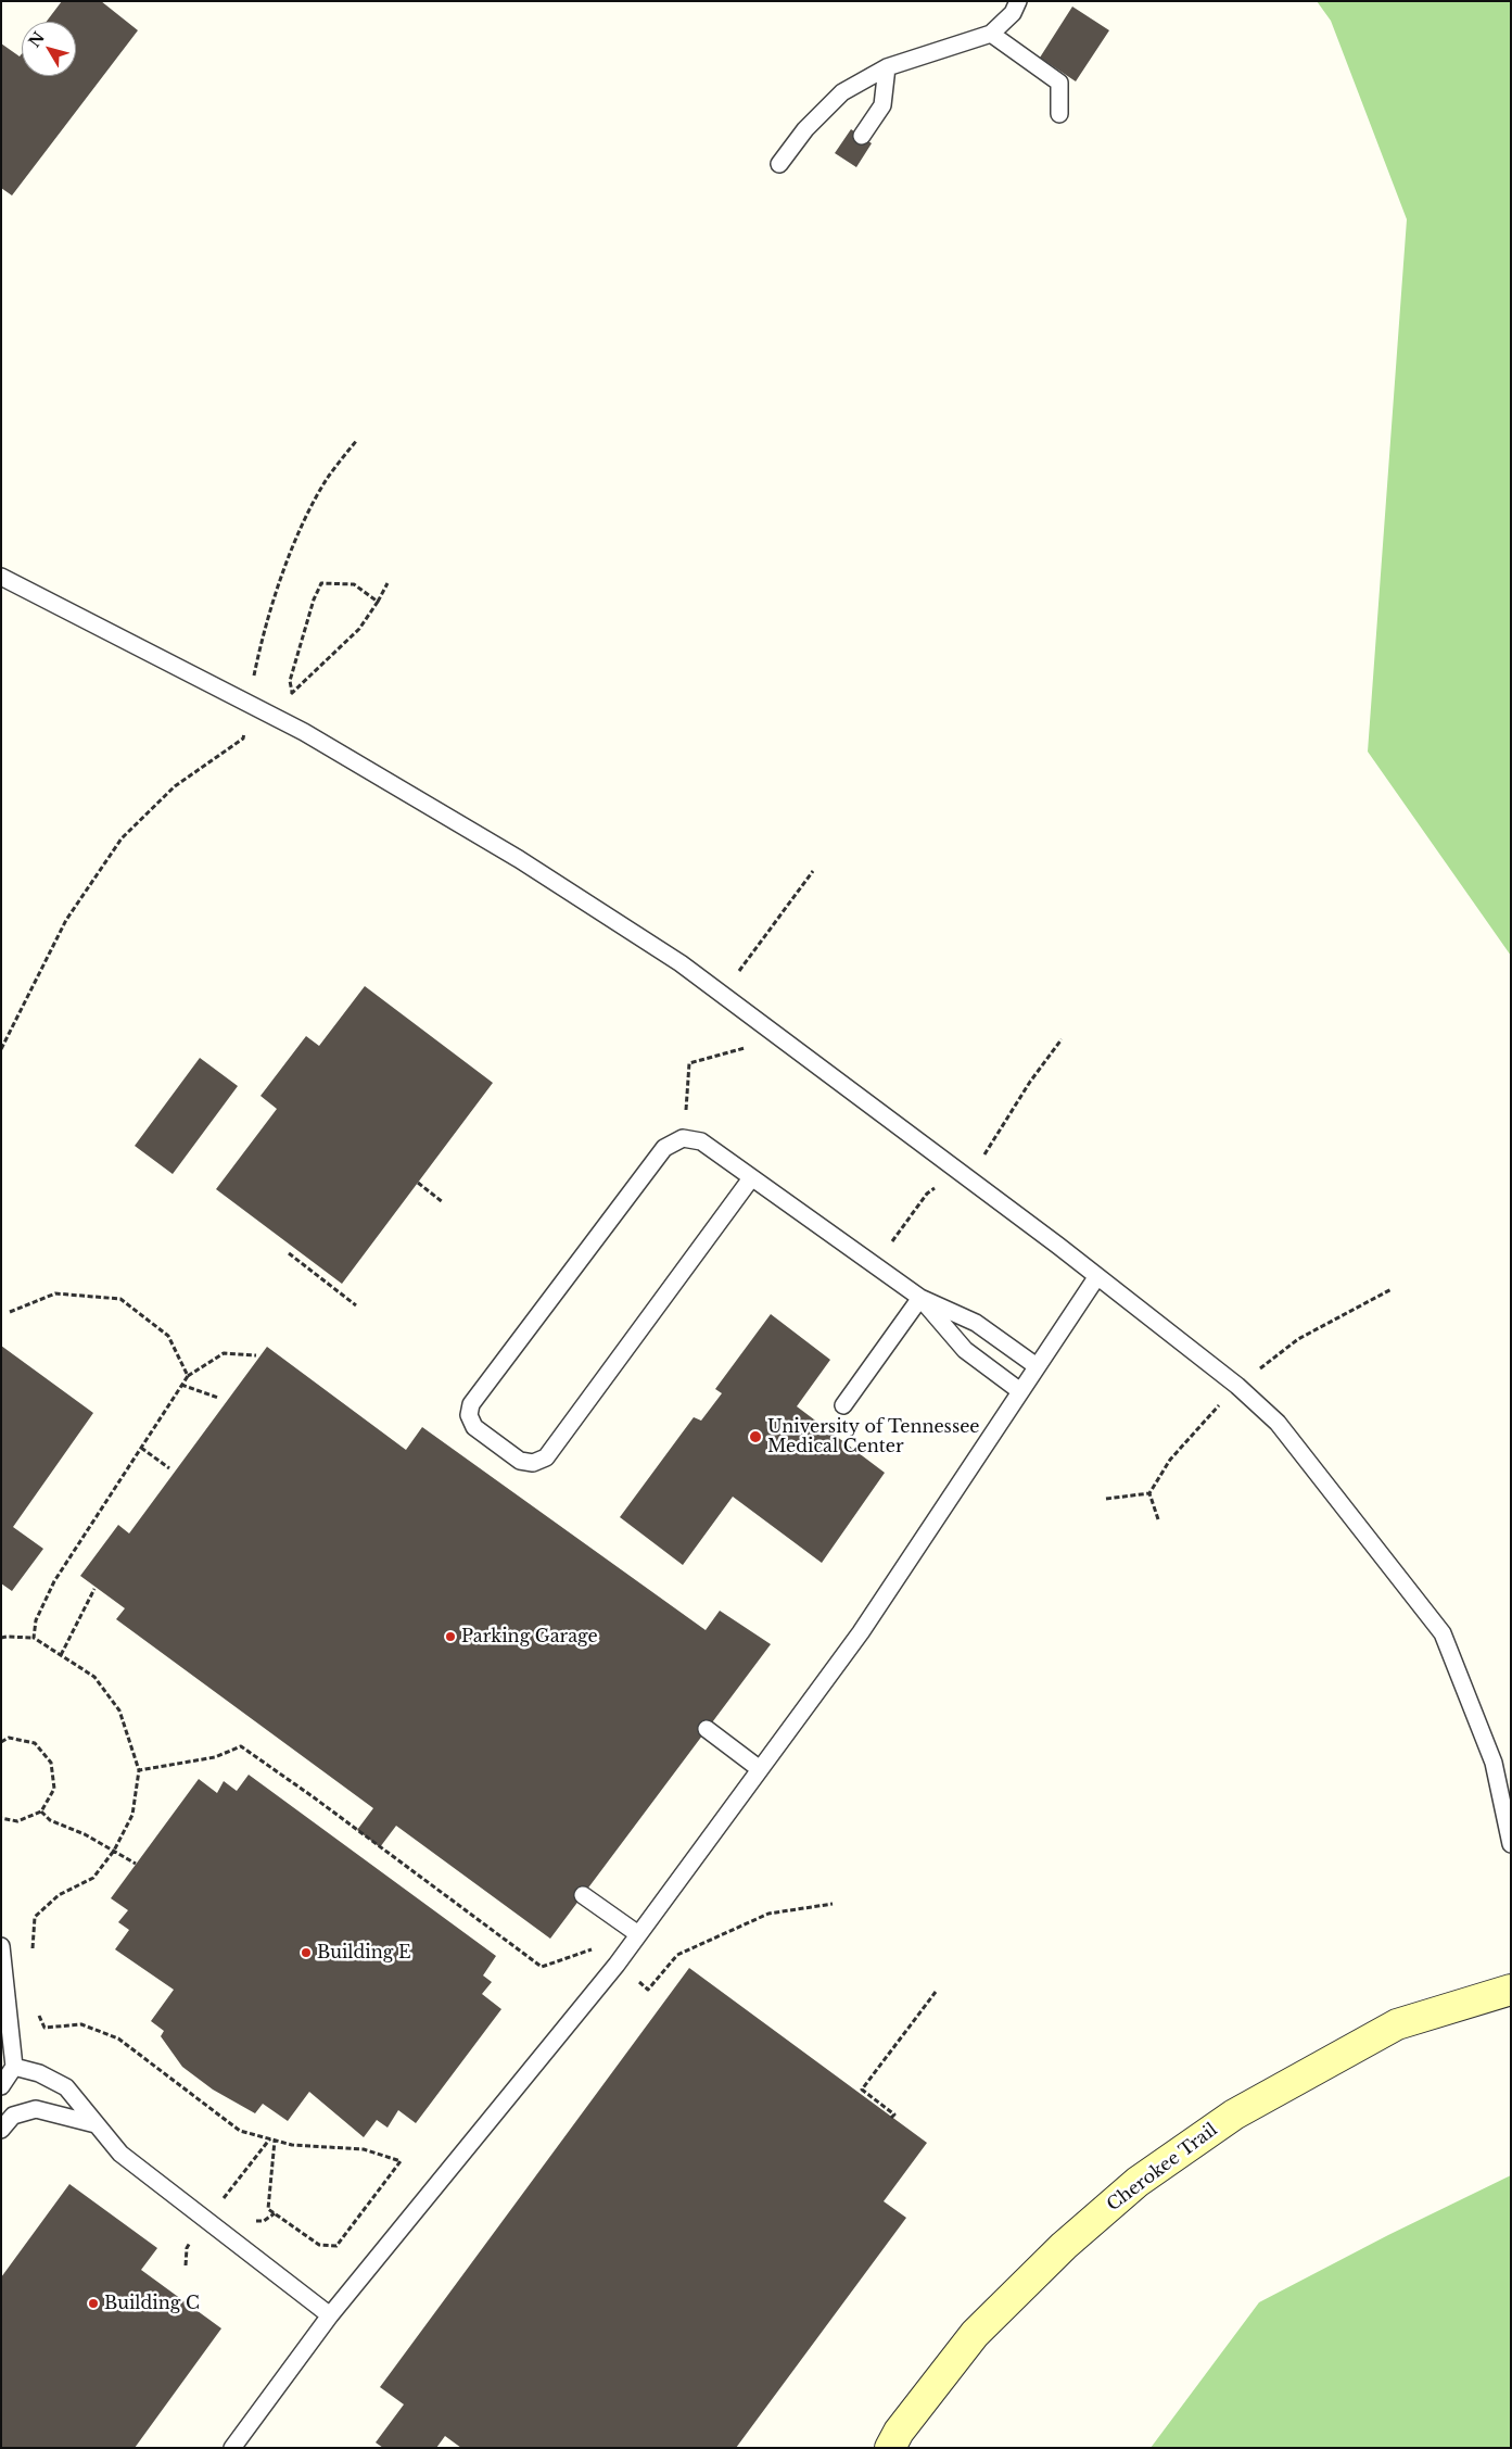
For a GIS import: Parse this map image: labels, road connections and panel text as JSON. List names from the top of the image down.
{
  "streets": {
    "street": ["Cherokee Trail"]
  },
  "places": [
    "University of Tennessee Medical Center",
    "Parking Garage",
    "Building E",
    "Building C"
  ],
  "north": "top left"
}
